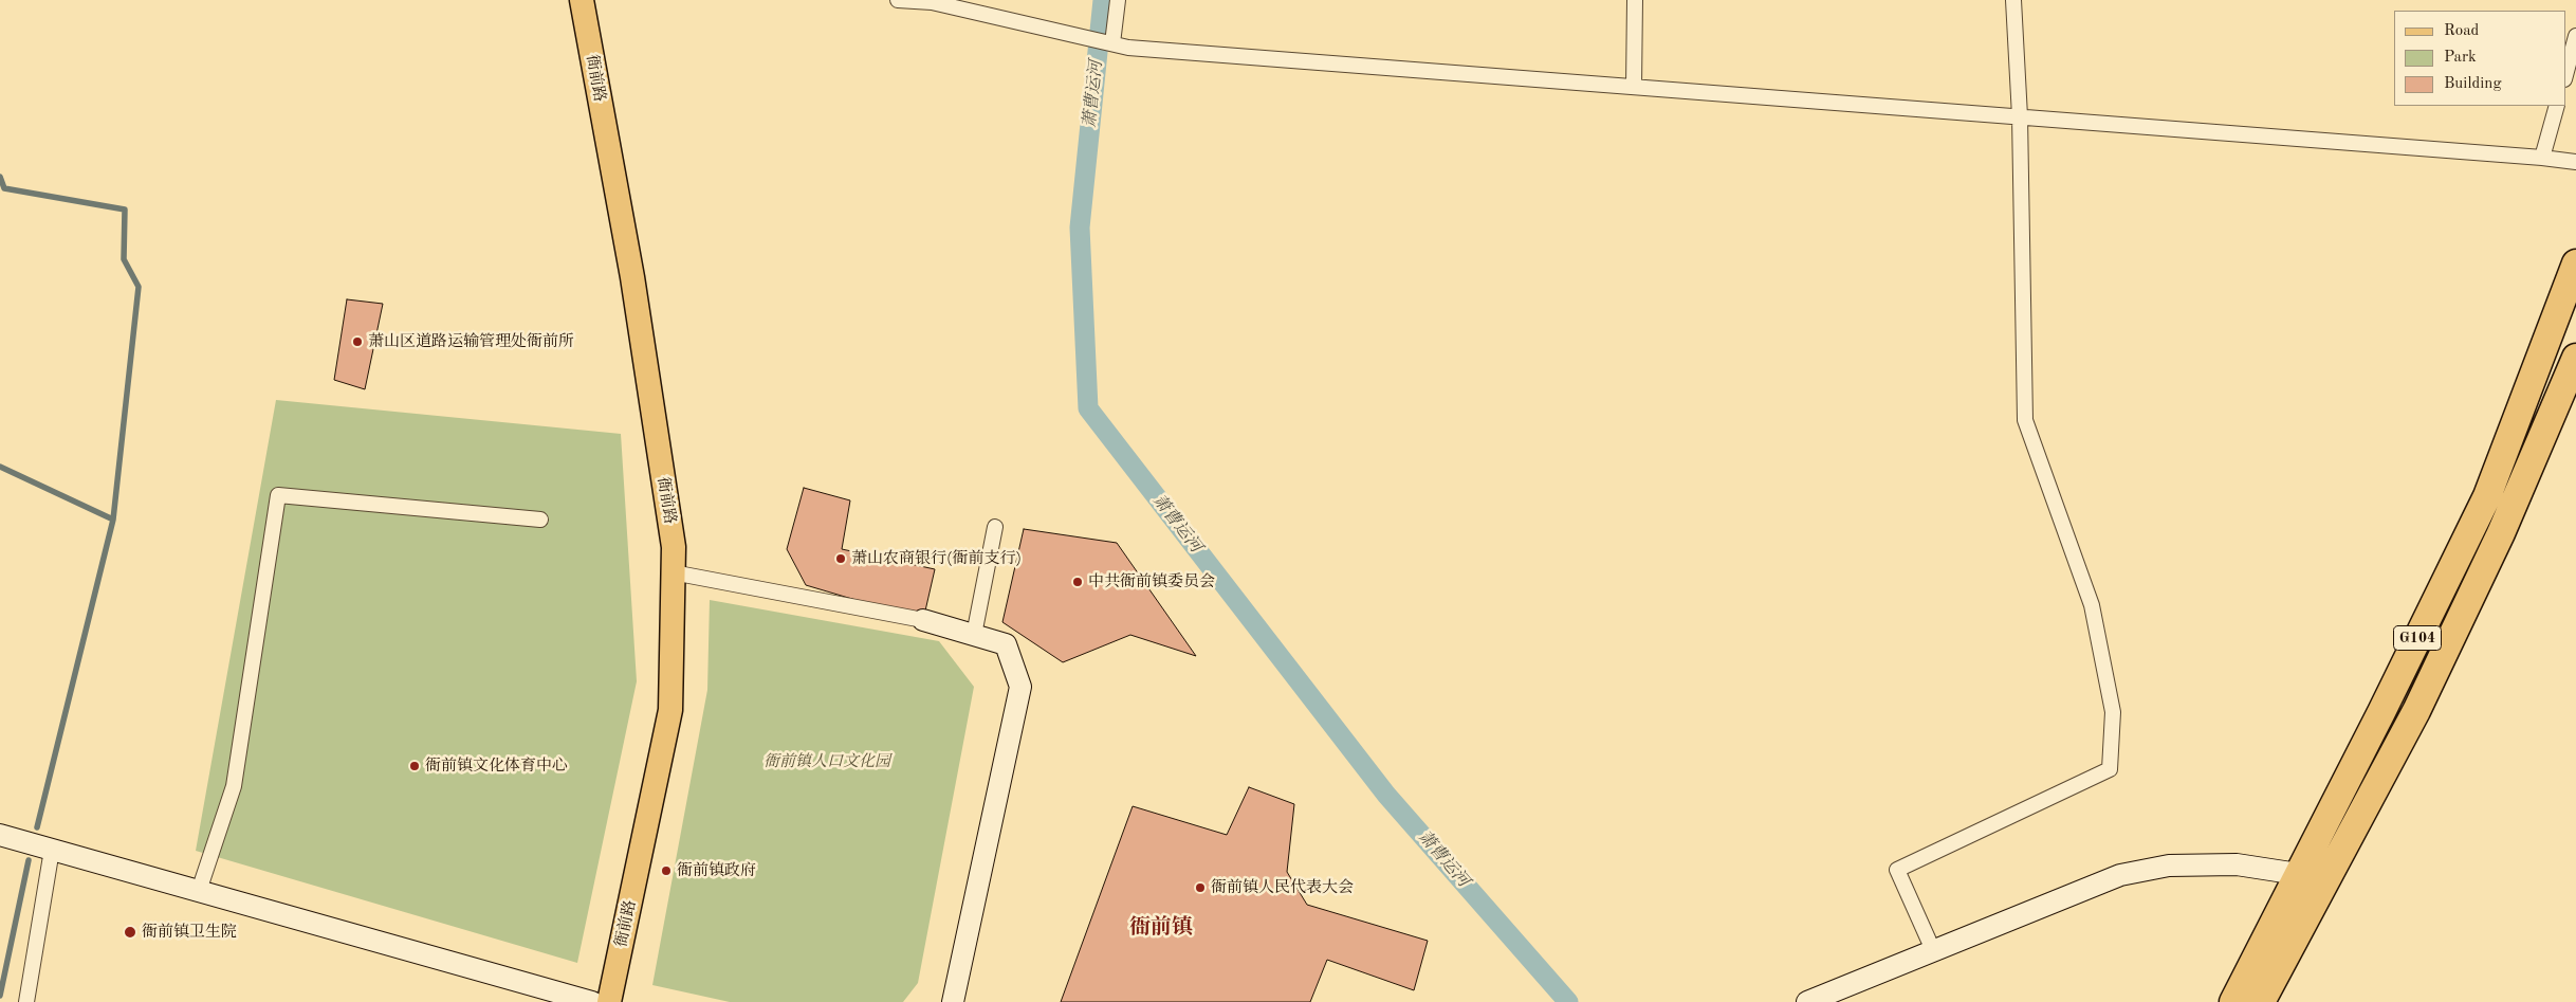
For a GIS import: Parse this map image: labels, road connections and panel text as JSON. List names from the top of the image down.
{
  "streets": {
    "highway": ["G104"],
    "main road": ["衙前路"]
  },
  "districts": ["衙前镇"],
  "water": ["萧曹运河"],
  "parks": ["衙前镇人口文化园"],
  "places": [
    "萧山区道路运输管理处衙前所",
    "萧山农商银行(衙前支行)",
    "中共衙前镇委员会",
    "衙前镇文化体育中心",
    "衙前镇政府",
    "衙前镇人民代表大会",
    "衙前镇卫生院"
  ],
  "legend": ["Road", "Park", "Building"]
}
